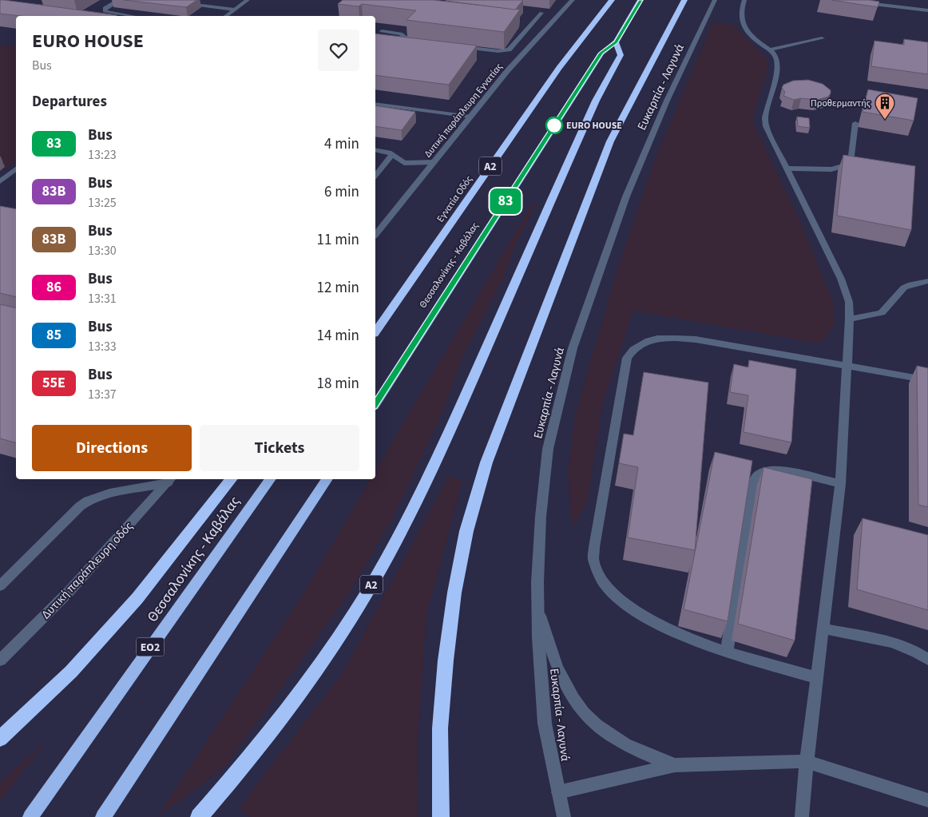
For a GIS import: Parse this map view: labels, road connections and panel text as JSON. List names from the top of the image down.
{
  "streets": {
    "highway": [
      "Α2",
      "Εγνατία Οδός",
      "Θεσσαλονίκης - Καβάλας",
      "ΕΟ2"
    ],
    "street": ["Ευκαρπία - Λαγυνά", "Δυτική παράπλευρη Εγνατίας", "Δυτική παράπλευρη οδός"]
  },
  "crossings": [
    ["Α2", "Θεσσαλονίκης - Καβάλας"]
  ],
  "places": {
    "building": ["Προθερμαντής"],
    "other": ["EURO HOUSE"]
  },
  "lines": ["bus line 83"],
  "page": {
    "on_map": "83",
    "heading": [
      ["EURO HOUSE", "Bus"],
      "Departures"
    ],
    "list": [
      {
        "mark": "83",
        "name": "Bus",
        "note": "13:23",
        "value": "4 min"
      },
      {
        "mark": "83Β",
        "name": "Bus",
        "note": "13:25",
        "value": "6 min"
      },
      {
        "mark": "83B",
        "name": "Bus",
        "note": "13:30",
        "value": "11 min"
      },
      {
        "mark": "86",
        "name": "Bus",
        "note": "13:31",
        "value": "12 min"
      },
      {
        "mark": "85",
        "name": "Bus",
        "note": "13:33",
        "value": "14 min"
      },
      {
        "mark": "55Ε",
        "name": "Bus",
        "note": "13:37",
        "value": "18 min"
      }
    ],
    "buttons": ["Directions", "Tickets"]
  }
}
